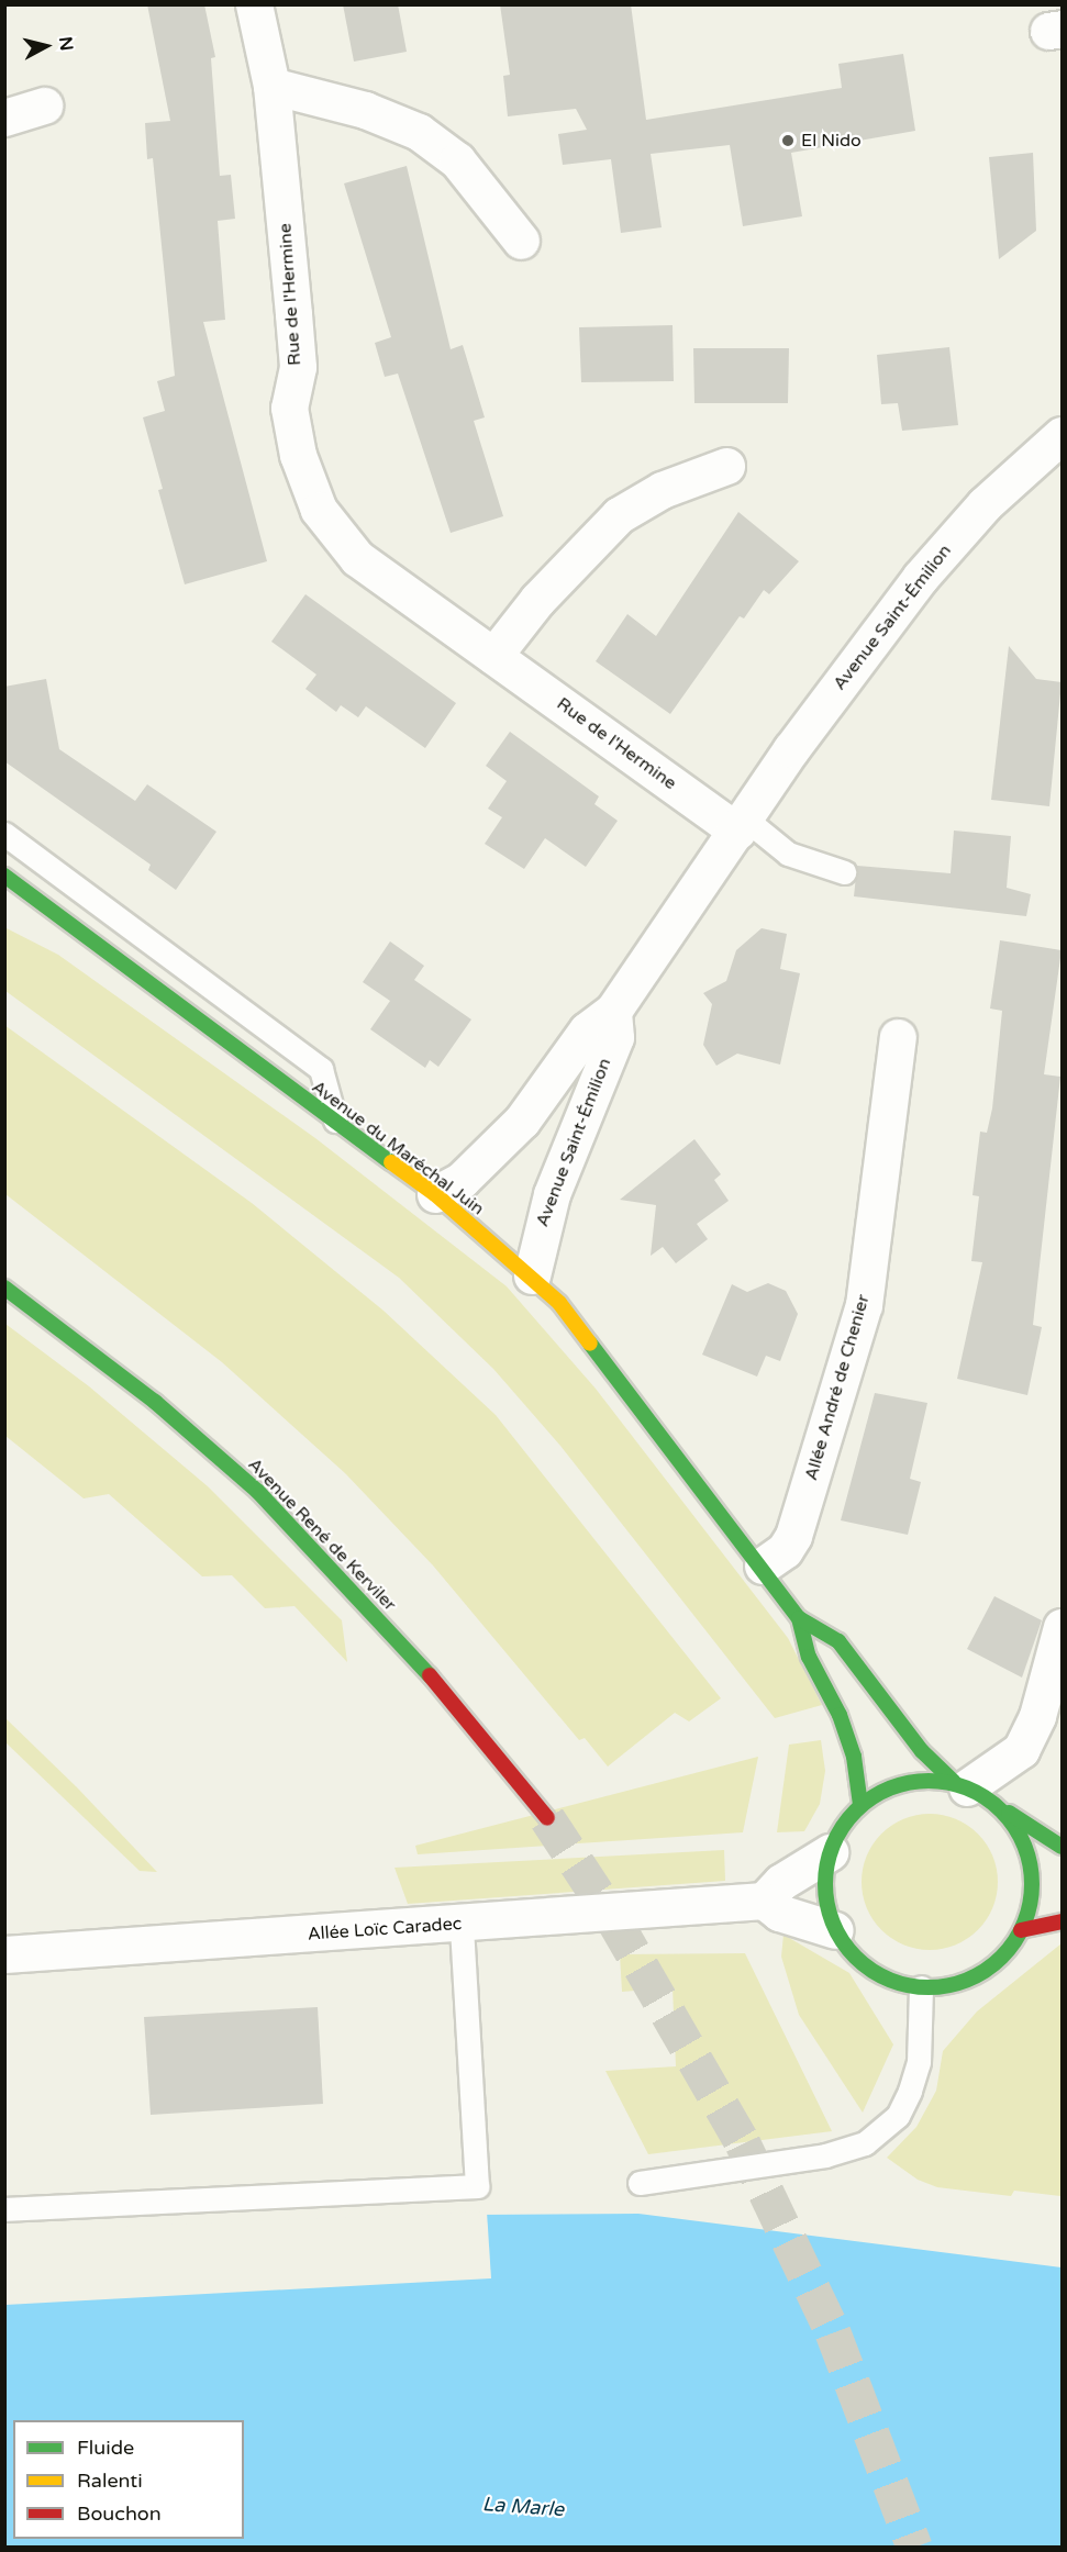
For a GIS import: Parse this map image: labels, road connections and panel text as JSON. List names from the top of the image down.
{
  "streets": {
    "main road": ["Avenue du Maréchal Juin", "Avenue René de Kerviler"],
    "street": [
      "Rue de l'Hermine",
      "Avenue Saint-Émilion",
      "Allée André de Chenier",
      "Allée Loïc Caradec"
    ]
  },
  "crossings": [
    ["Rue de l'Hermine", "Avenue Saint-Émilion"],
    ["Avenue Saint-Émilion", "Avenue du Maréchal Juin"],
    ["Avenue du Maréchal Juin", "Allée André de Chenier"]
  ],
  "water": ["La Marle"],
  "places": ["El Nido"],
  "legend": ["Fluide", "Ralenti", "Bouchon"],
  "north": "right"
}
